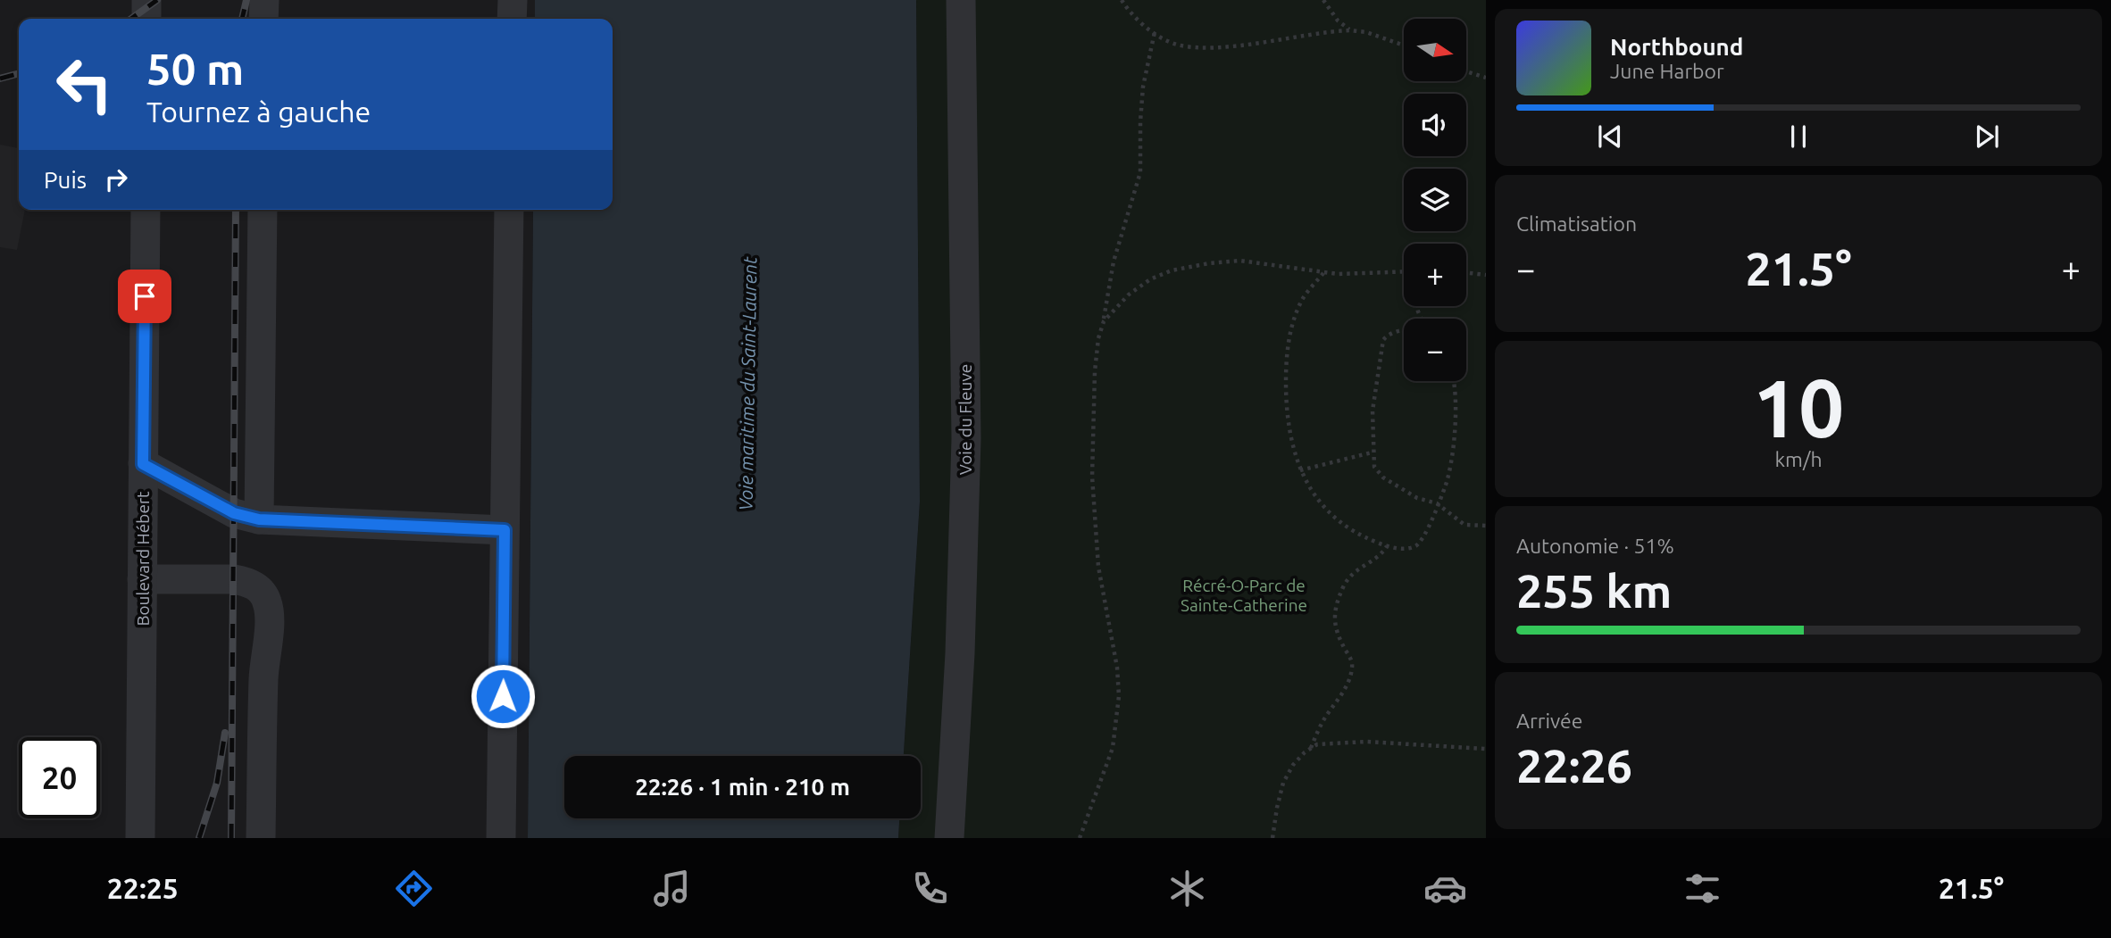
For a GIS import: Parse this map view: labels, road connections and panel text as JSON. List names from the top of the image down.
{
  "streets": {
    "street": ["Voie du Fleuve", "Boulevard Hébert"]
  },
  "water": ["Voie maritime du Saint-Laurent"],
  "parks": ["Récré-O-Parc de Sainte-Catherine"],
  "north": "right",
  "page": {
    "map_buttons": ["+", "−"],
    "turn": ["50 m", "Tournez à gauche"],
    "song": ["Northbound", "June Harbor"],
    "then": "Puis",
    "tile": [
      "Climatisation",
      ["10", "km/h"],
      ["Autonomie · 51%", "255 km"],
      ["Arrivée", "22:26"]
    ],
    "heat": ["−", "21.5°", "+"],
    "limit": "20",
    "trip": "22:26 · 1 min · 210 m",
    "tabs": ["22:25", "21.5°"]
  }
}
